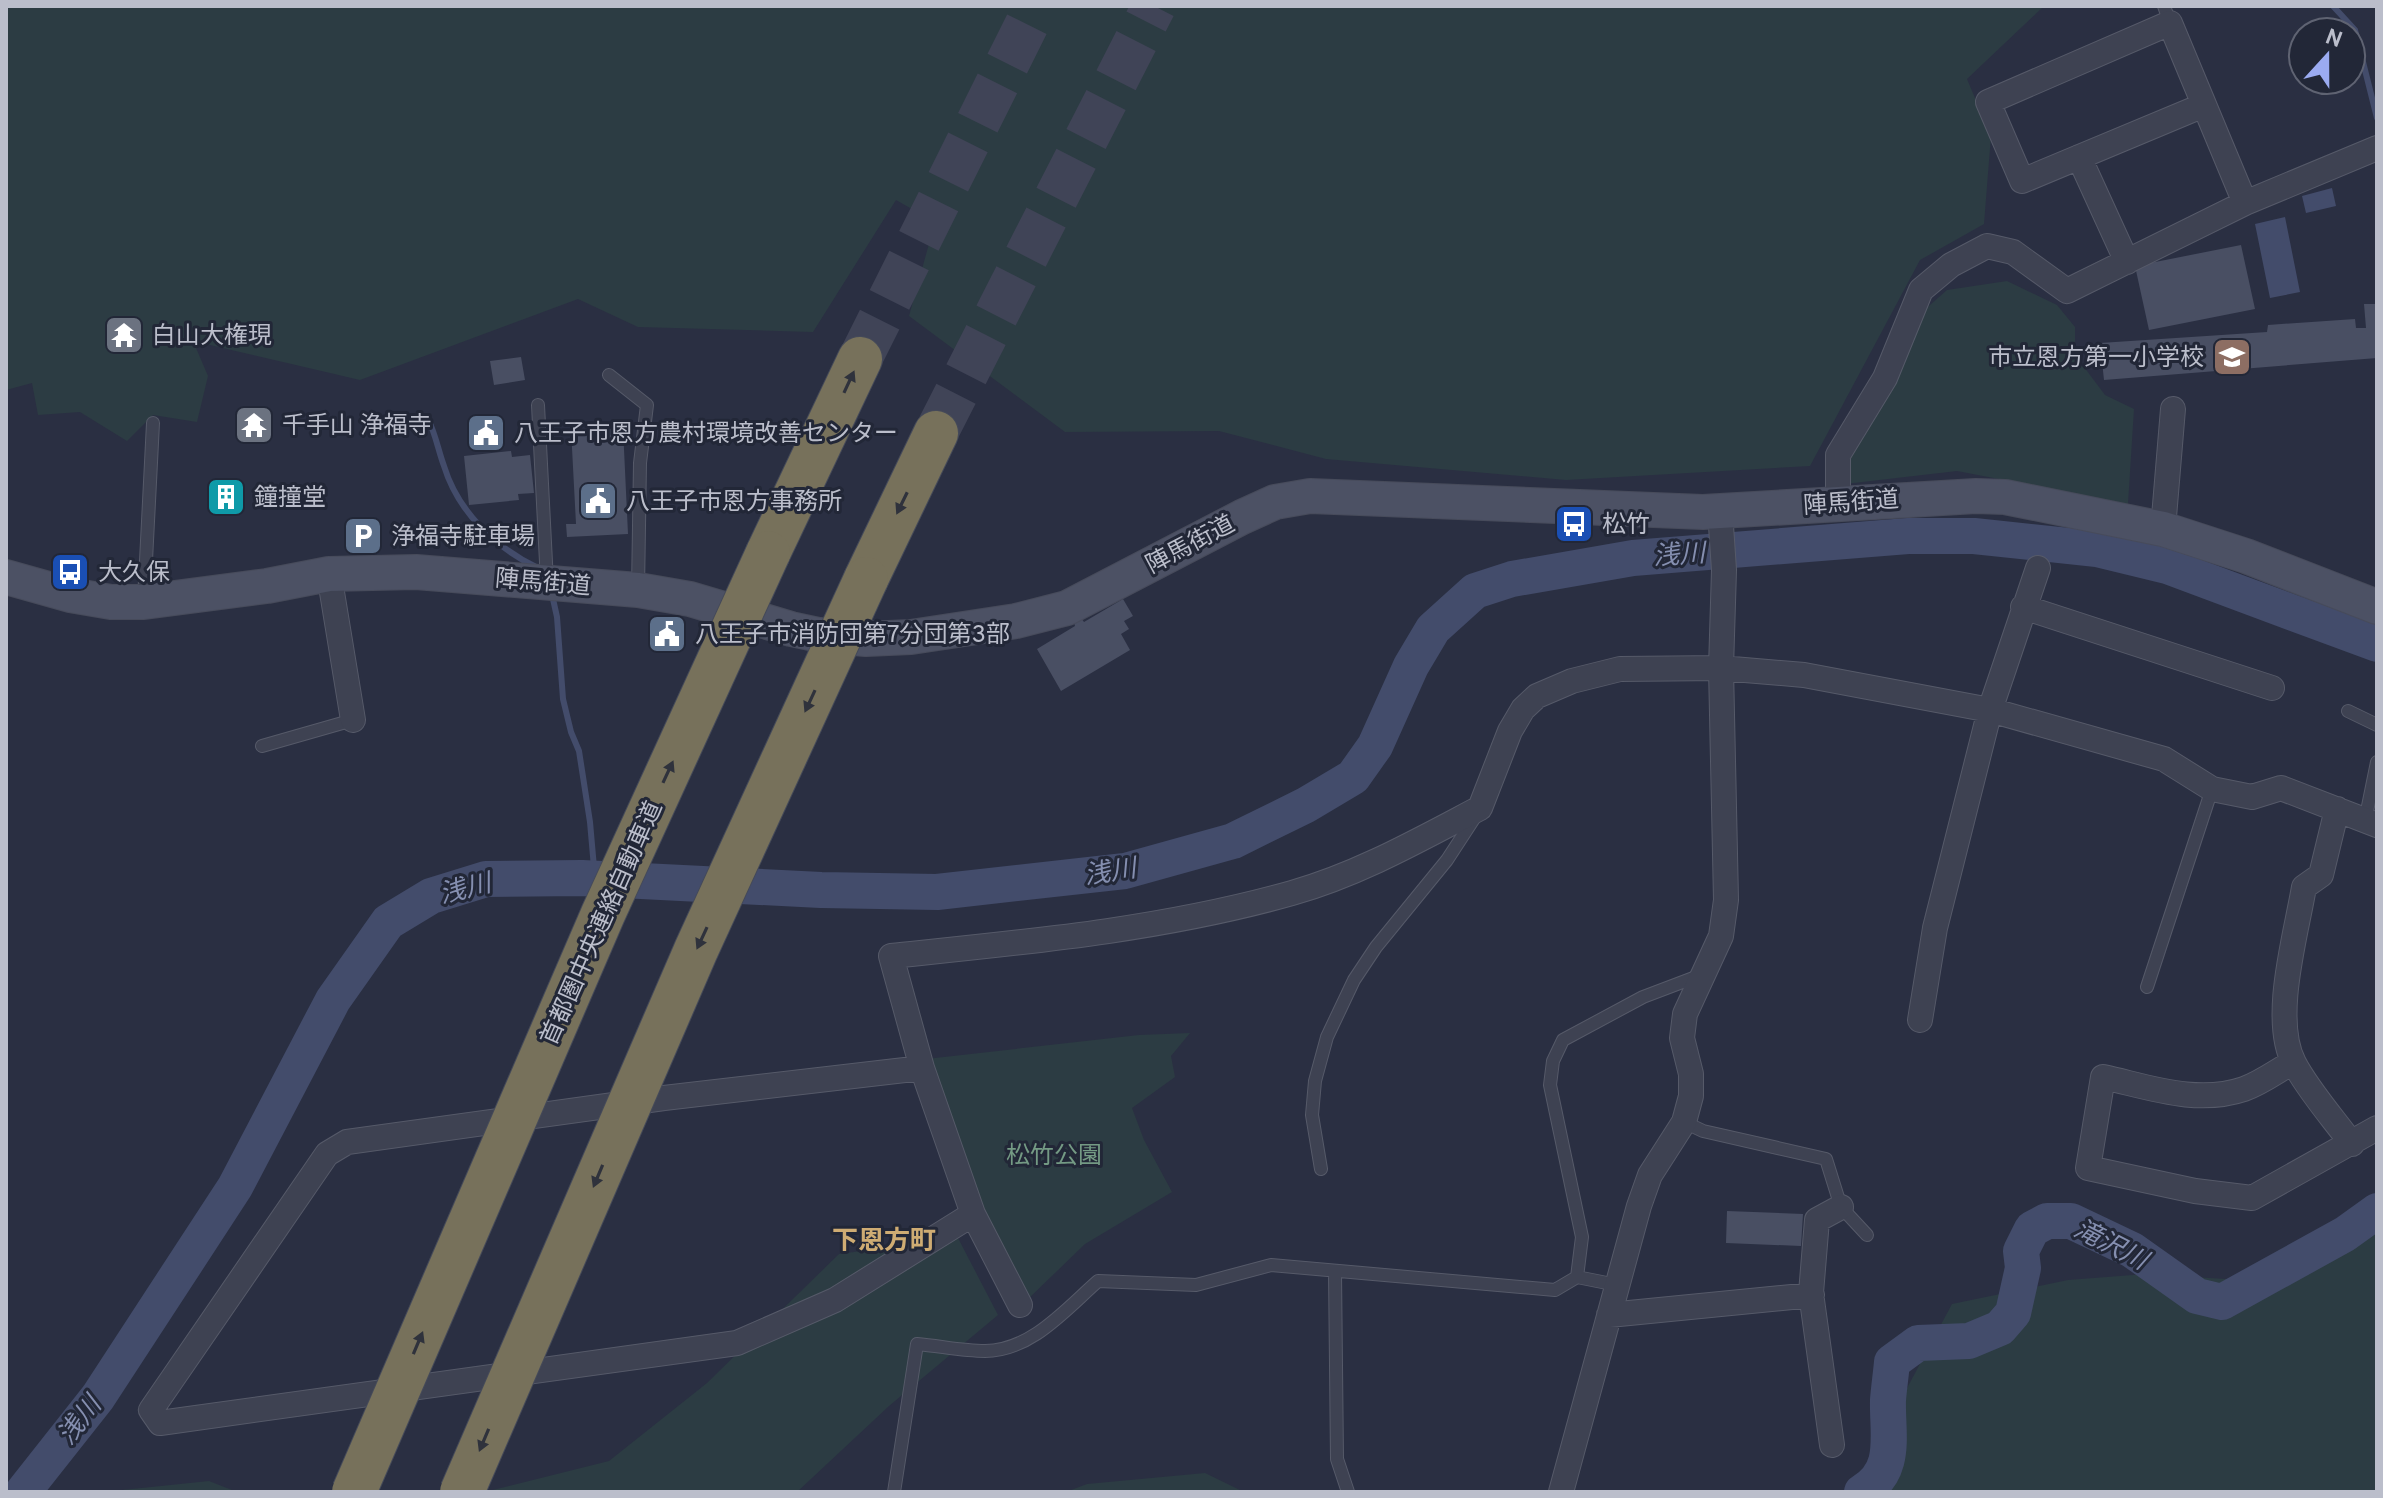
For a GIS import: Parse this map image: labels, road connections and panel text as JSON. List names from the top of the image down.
{
  "streets": {
    "highway": ["首都圏中央連絡自動車道"],
    "main road": ["陣馬街道"]
  },
  "districts": ["下恩方町"],
  "water": ["浅川", "滝沢川"],
  "parks": ["松竹公園"],
  "places": {
    "temple": ["白山大権現", "千手山 浄福寺"],
    "school or university": ["市立恩方第一小学校"],
    "public building": ["八王子市恩方農村環境改善センター", "八王子市恩方事務所", "八王子市消防団第7分団第3部"],
    "building": ["鐘撞堂"],
    "bus stop": ["松竹", "大久保"],
    "parking": ["浄福寺駐車場"]
  },
  "north": "top"
}
